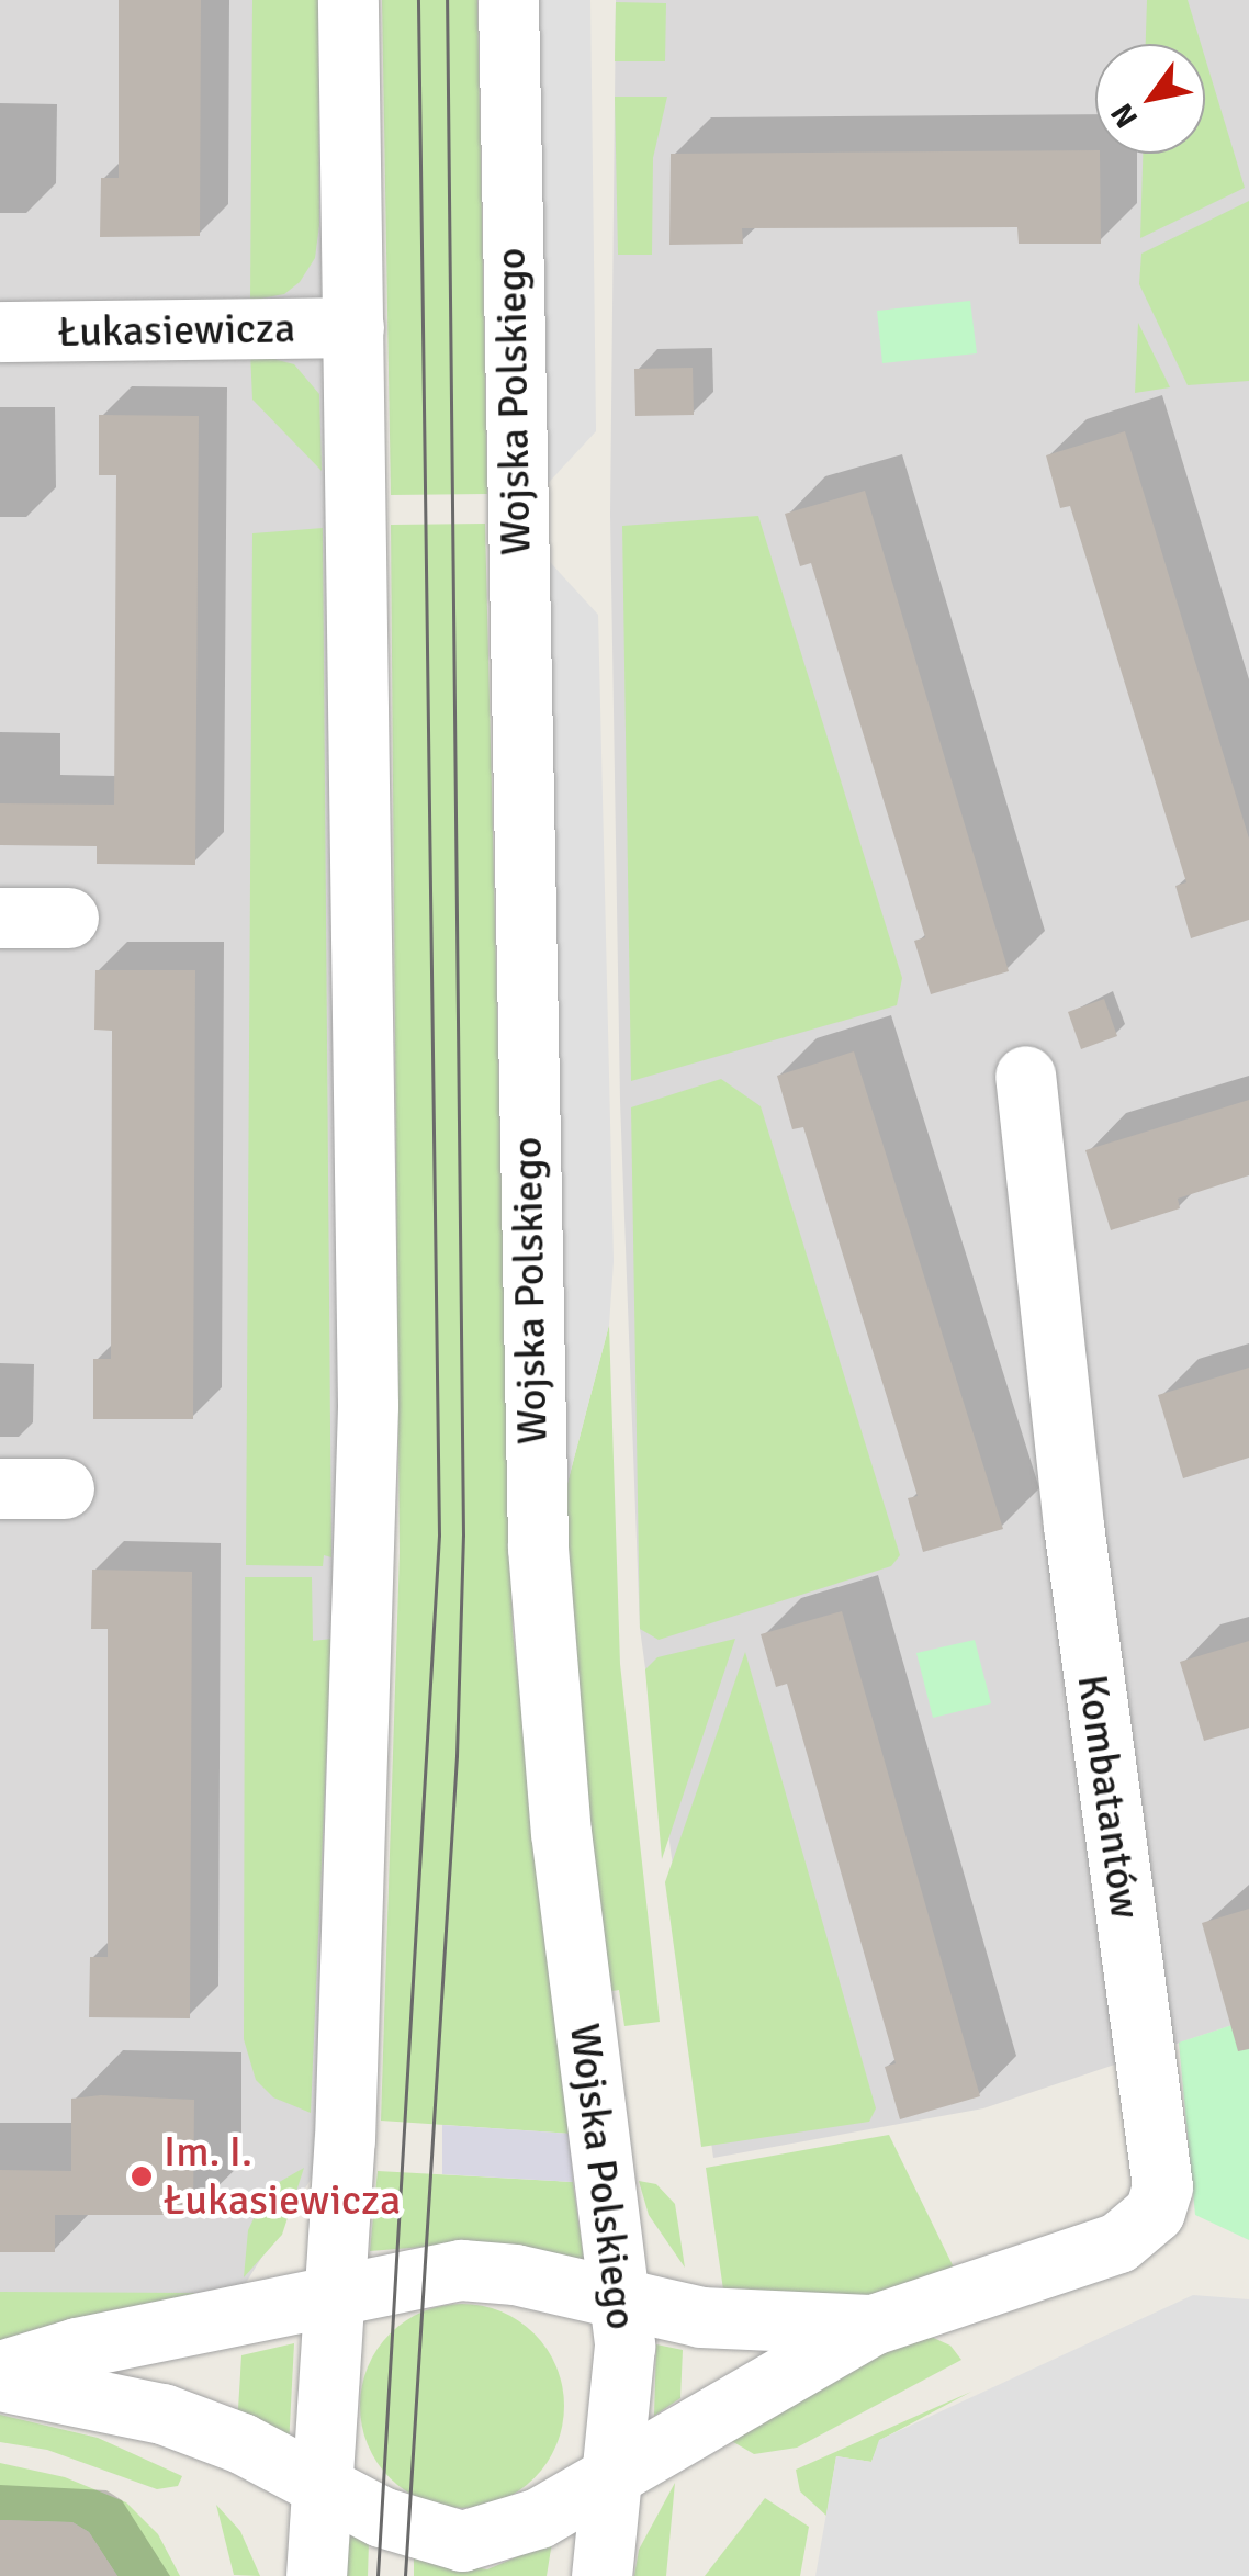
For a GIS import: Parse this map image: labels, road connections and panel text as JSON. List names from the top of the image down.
{
  "streets": {
    "street": ["Łukasiewicza", "Wojska Polskiego", "Kombatantów"]
  },
  "crossings": [
    ["Wojska Polskiego", "Kombatantów"]
  ],
  "places": ["Im. I. Łukasiewicza"],
  "north": "bottom left"
}
